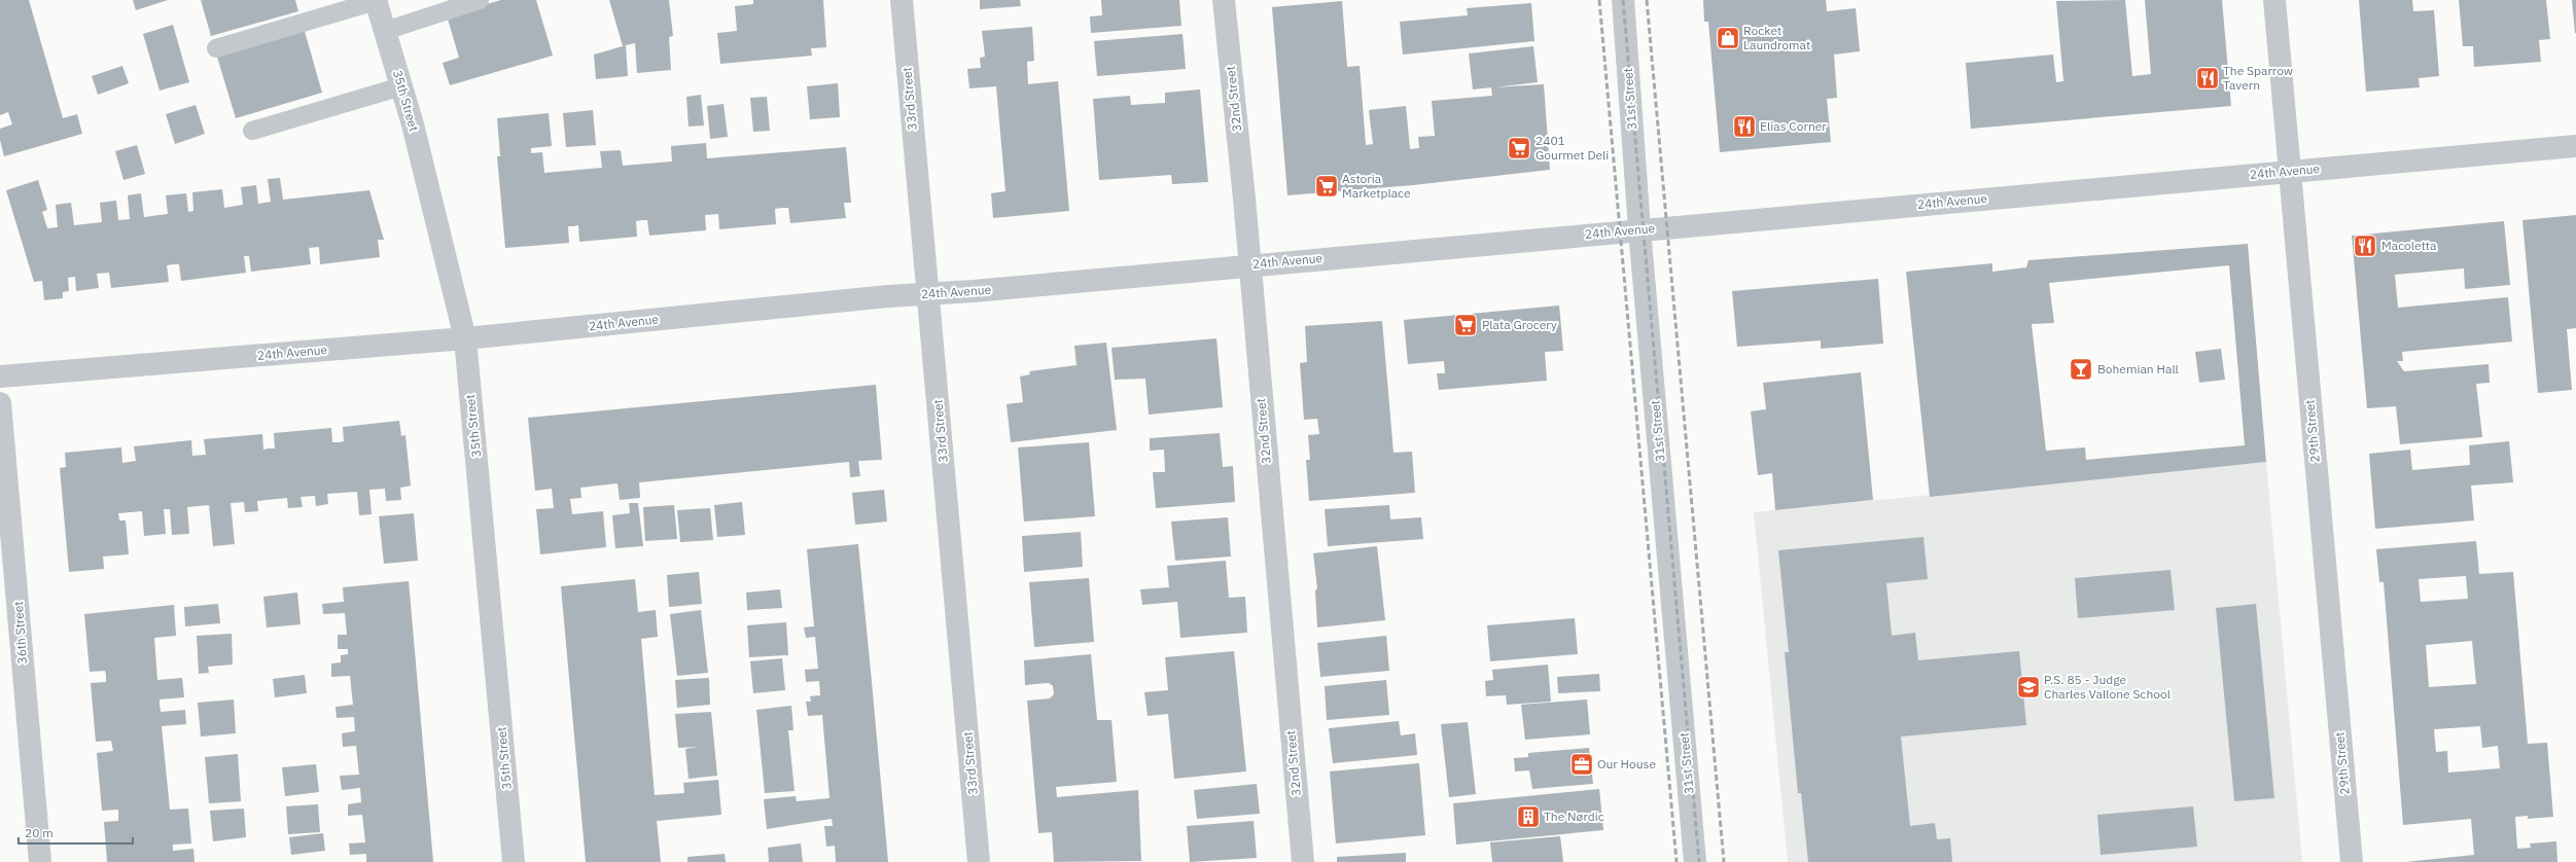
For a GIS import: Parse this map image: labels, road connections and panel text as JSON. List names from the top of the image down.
{
  "streets": {
    "street": [
      "33rd Street",
      "32nd Street",
      "31st Street",
      "35th Street",
      "24th Avenue",
      "29th Street",
      "36th Street"
    ]
  },
  "crossings": [
    ["33rd Street", "24th Avenue"],
    ["32nd Street", "24th Avenue"],
    ["31st Street", "24th Avenue"],
    ["35th Street", "24th Avenue"],
    ["24th Avenue", "29th Street"]
  ],
  "places": {
    "shop": ["Rocket Laundromat"],
    "restaurant": ["The Sparrow Tavern", "Elias Corner", "Macoletta"],
    "supermarket": ["2401 Gourmet Deli", "Astoria Marketplace", "Plata Grocery"],
    "bar": ["Bohemian Hall"],
    "school or university": ["P.S. 85 - Judge Charles Vallone School"],
    "office": ["Our House"],
    "building": ["The Nørdic"]
  },
  "scale_bar": "20 m"
}
